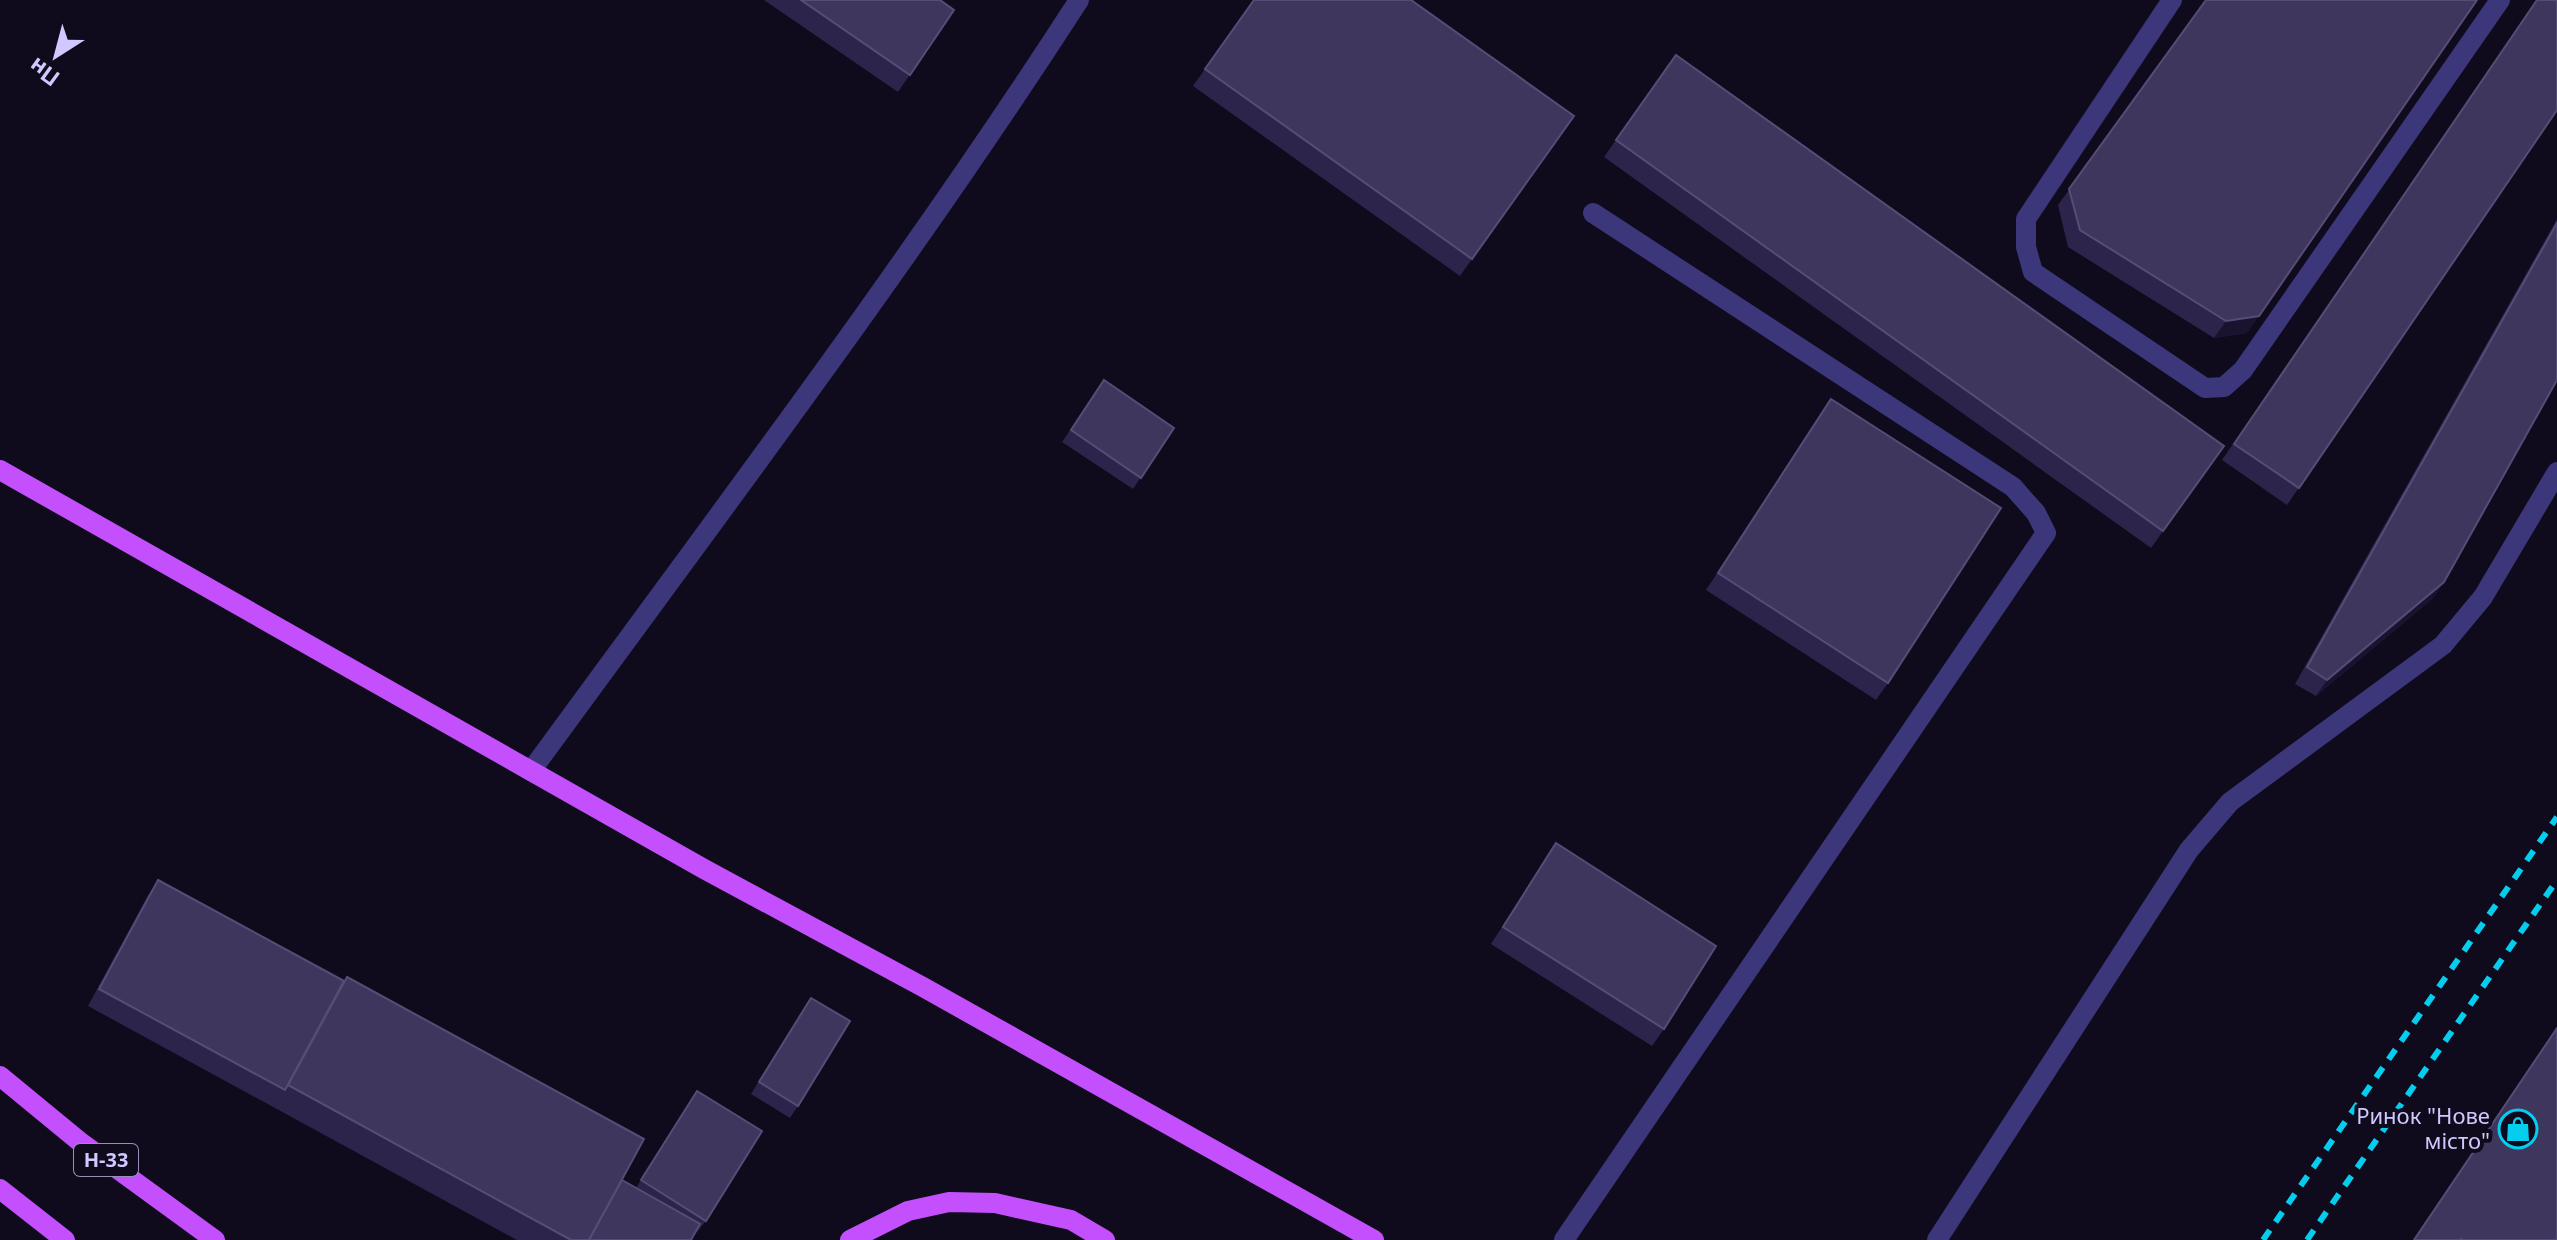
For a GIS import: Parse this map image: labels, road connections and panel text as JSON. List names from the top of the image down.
{
  "streets": {
    "main road": ["Н-33"]
  },
  "places": {
    "shop": ["Ринок \"Нове місто\""]
  },
  "north": "bottom left"
}
